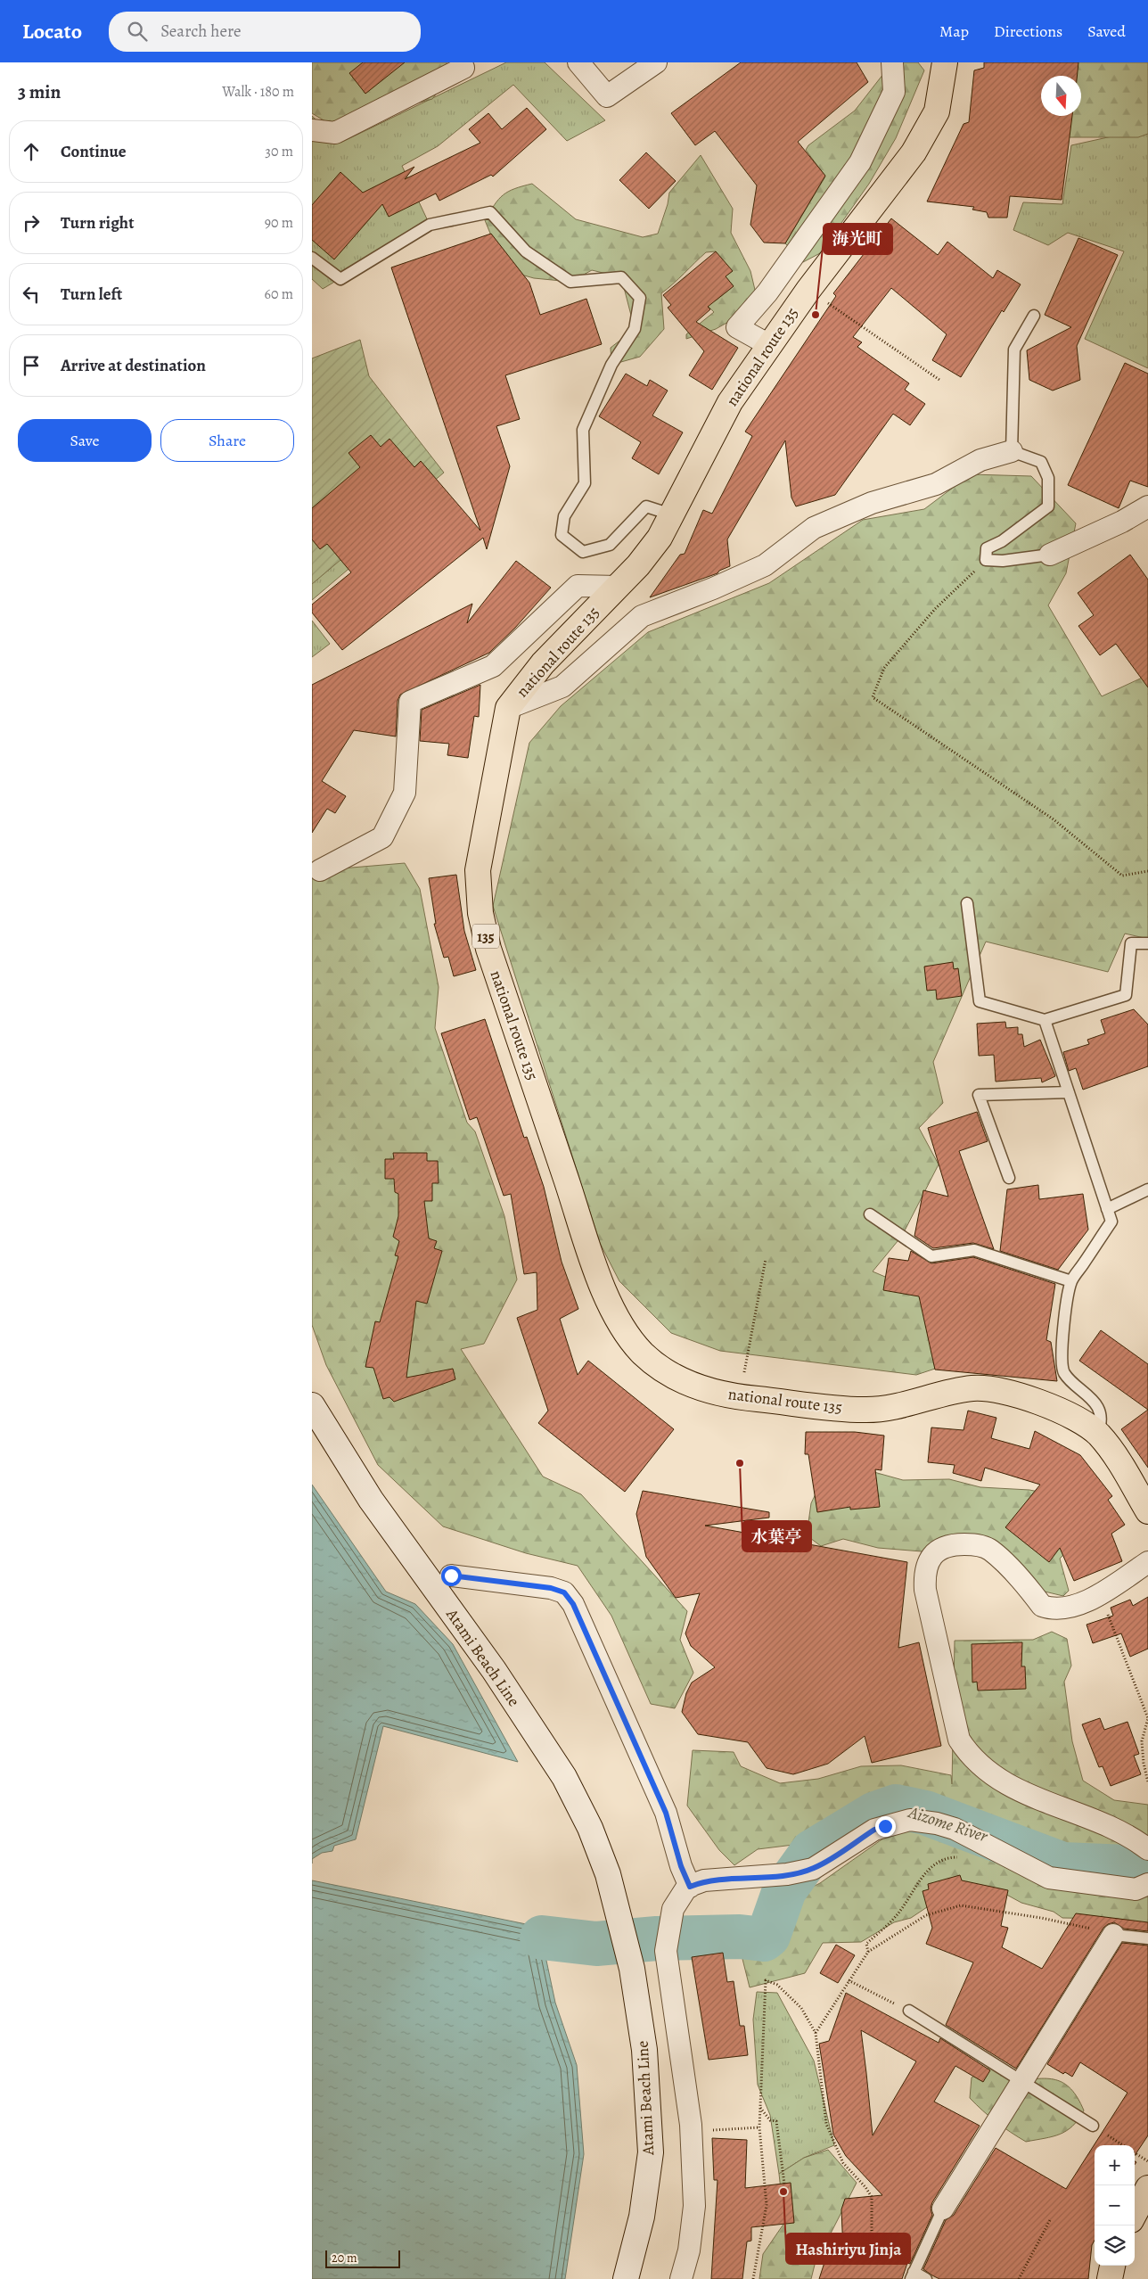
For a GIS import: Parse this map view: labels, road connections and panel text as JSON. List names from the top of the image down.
{
  "streets": {
    "highway": ["national route 135", "135"],
    "street": ["Atami Beach Line"]
  },
  "water": ["Aizome River"],
  "places": ["海光町", "水葉亭", "Hashiriyu Jinja"],
  "scale_bar": "20 m",
  "north": "bottom",
  "page": {
    "header": "Locato",
    "search": "Search here",
    "nav": ["Map", "Directions", "Saved"],
    "heading": ["3 min", "Walk · 180 m"],
    "list": [
      ["Continue", "30 m"],
      ["Turn right", "90 m"],
      ["Turn left", "60 m"],
      "Arrive at destination"
    ],
    "buttons": ["Save", "Share"],
    "map_buttons": ["+", "−"],
    "scale": "20 m"
  }
}
